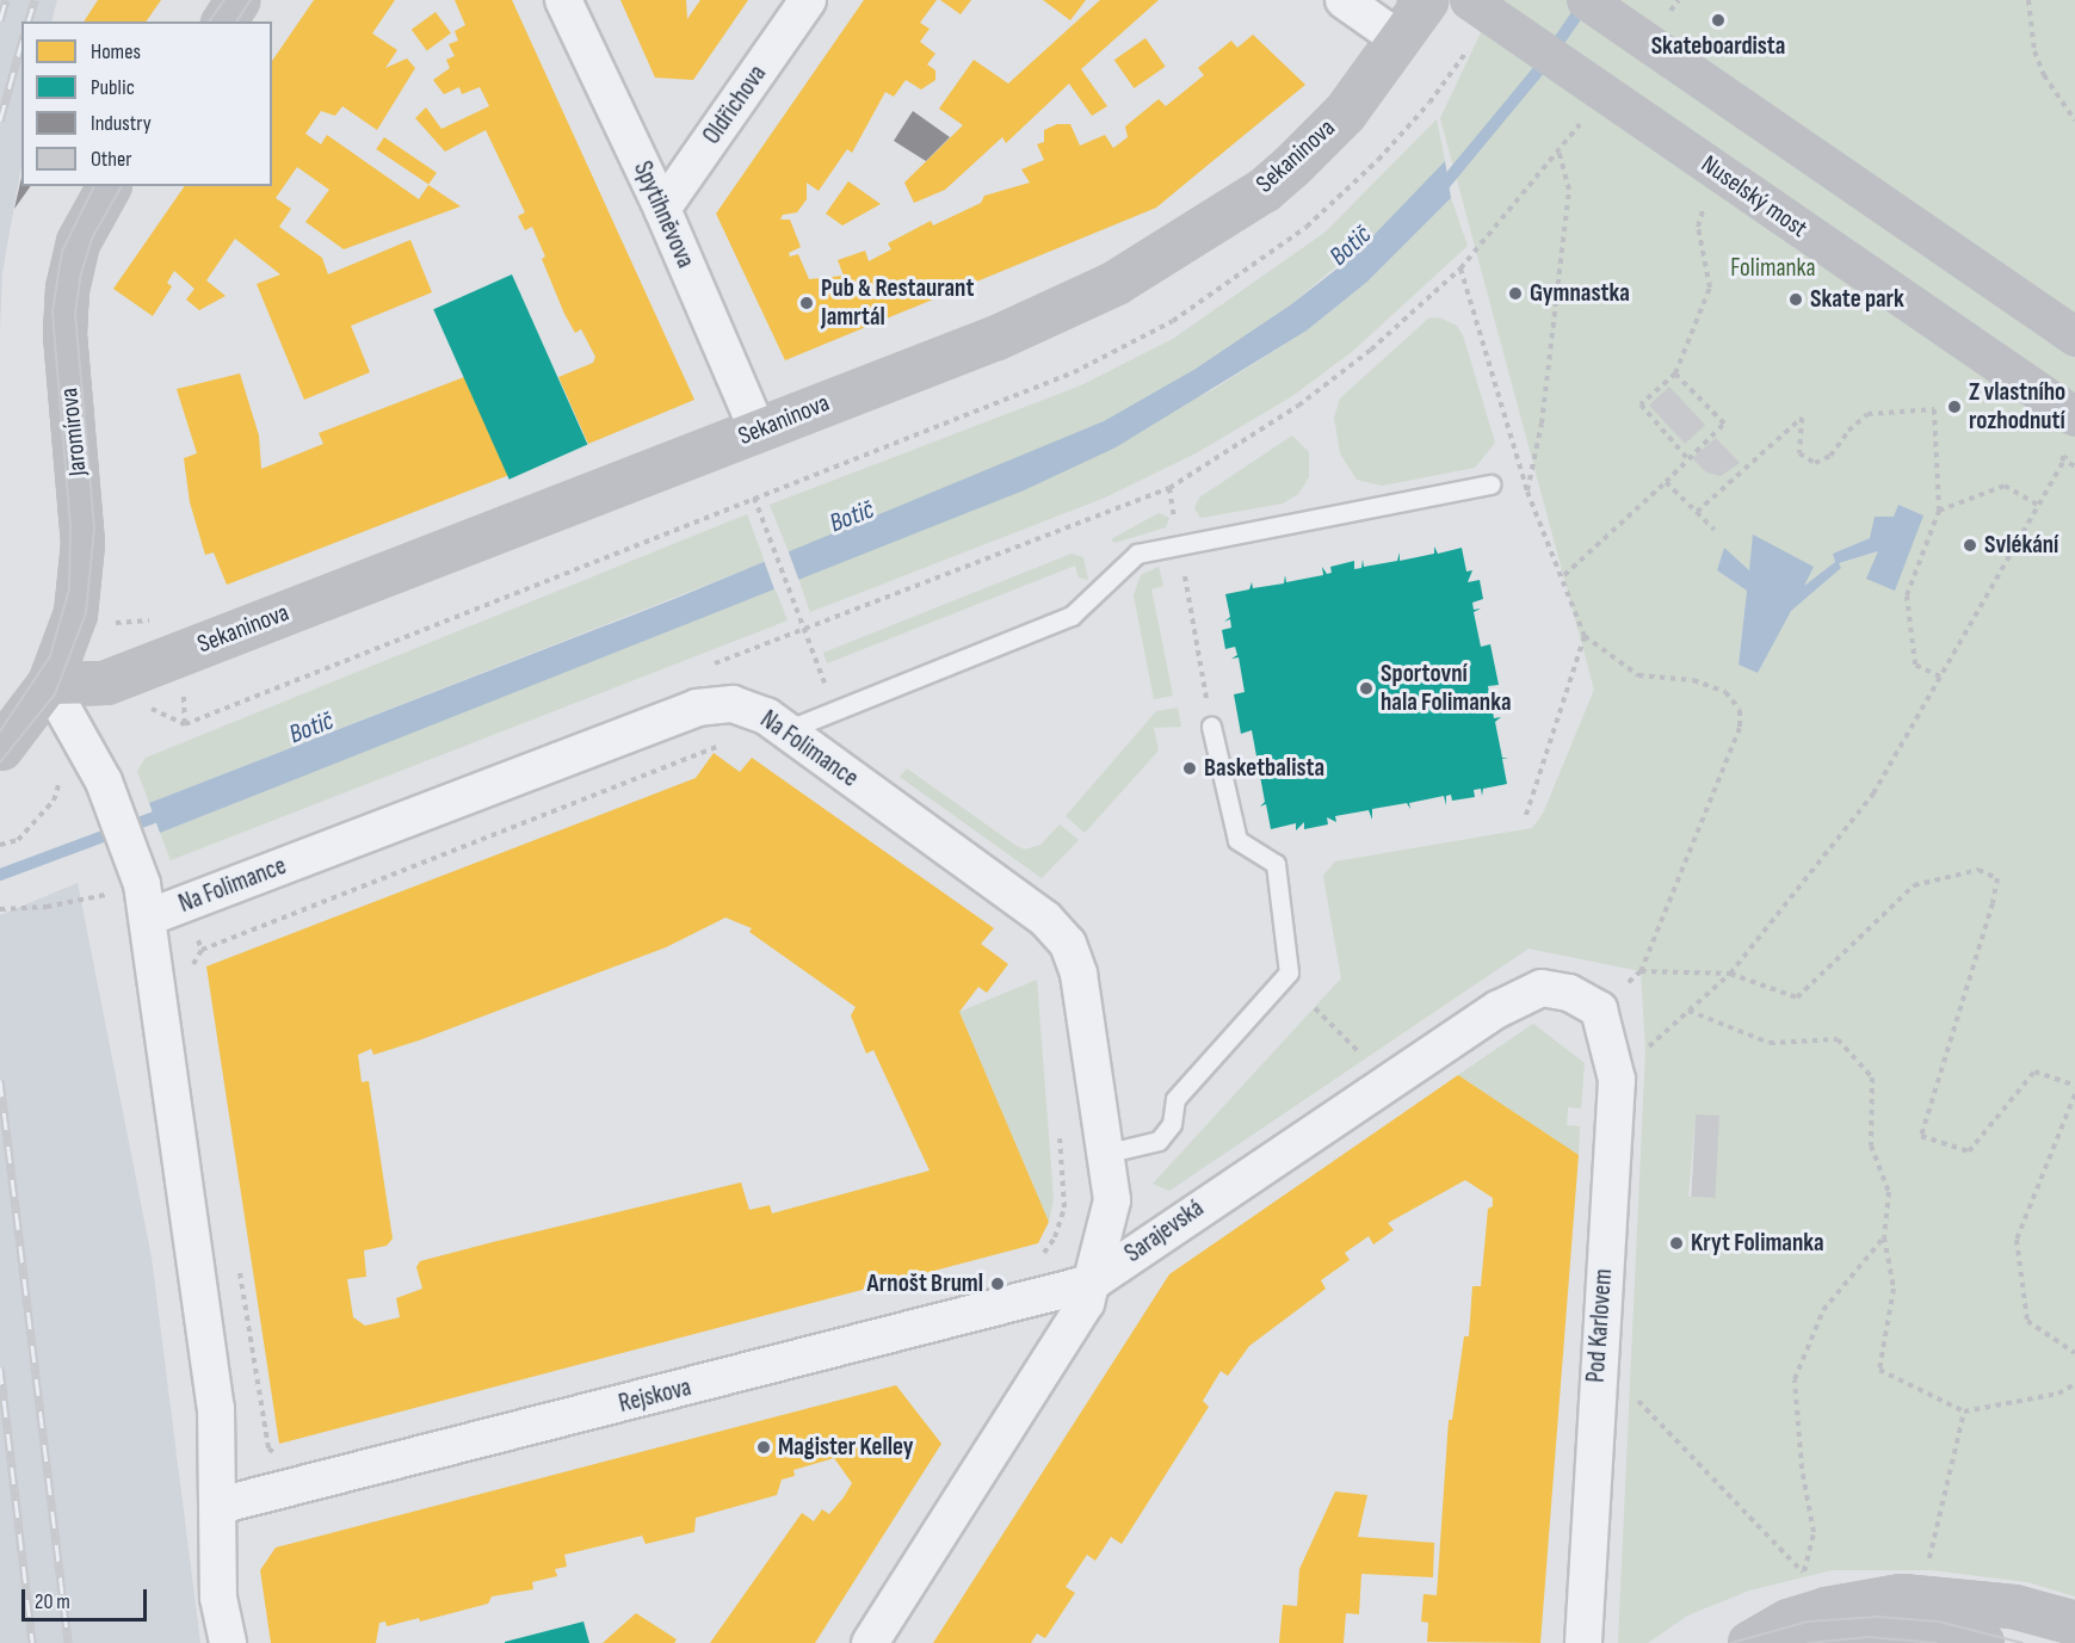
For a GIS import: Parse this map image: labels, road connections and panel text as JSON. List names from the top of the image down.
{
  "streets": {
    "main road": ["Sekaninova", "Nuselský most", "Jaromírova"],
    "street": [
      "Oldřichova",
      "Spytihněvova",
      "Na Folimance",
      "Sarajevská",
      "Pod Karlovem",
      "Rejskova"
    ]
  },
  "crossings": [
    ["Oldřichova", "Spytihněvova"],
    ["Sekaninova", "Spytihněvova"],
    ["Sekaninova", "Jaromírova"],
    ["Sekaninova", "Na Folimance"],
    ["Jaromírova", "Na Folimance"],
    ["Na Folimance", "Sarajevská"],
    ["Na Folimance", "Rejskova"],
    ["Sarajevská", "Pod Karlovem"],
    ["Sarajevská", "Rejskova"]
  ],
  "water": ["Botič"],
  "parks": ["Folimanka"],
  "places": [
    "Skateboardista",
    "Gymnastka",
    "Skate park",
    "Pub & Restaurant Jamrtál",
    "Z vlastního rozhodnutí",
    "Svlékání",
    "Sportovní hala Folimanka",
    "Basketbalista",
    "Kryt Folimanka",
    "Arnošt Bruml",
    "Magister Kelley"
  ],
  "legend": [
    "Homes",
    "Public",
    "Industry",
    "Other"
  ],
  "scale_bar": "20 m"
}
